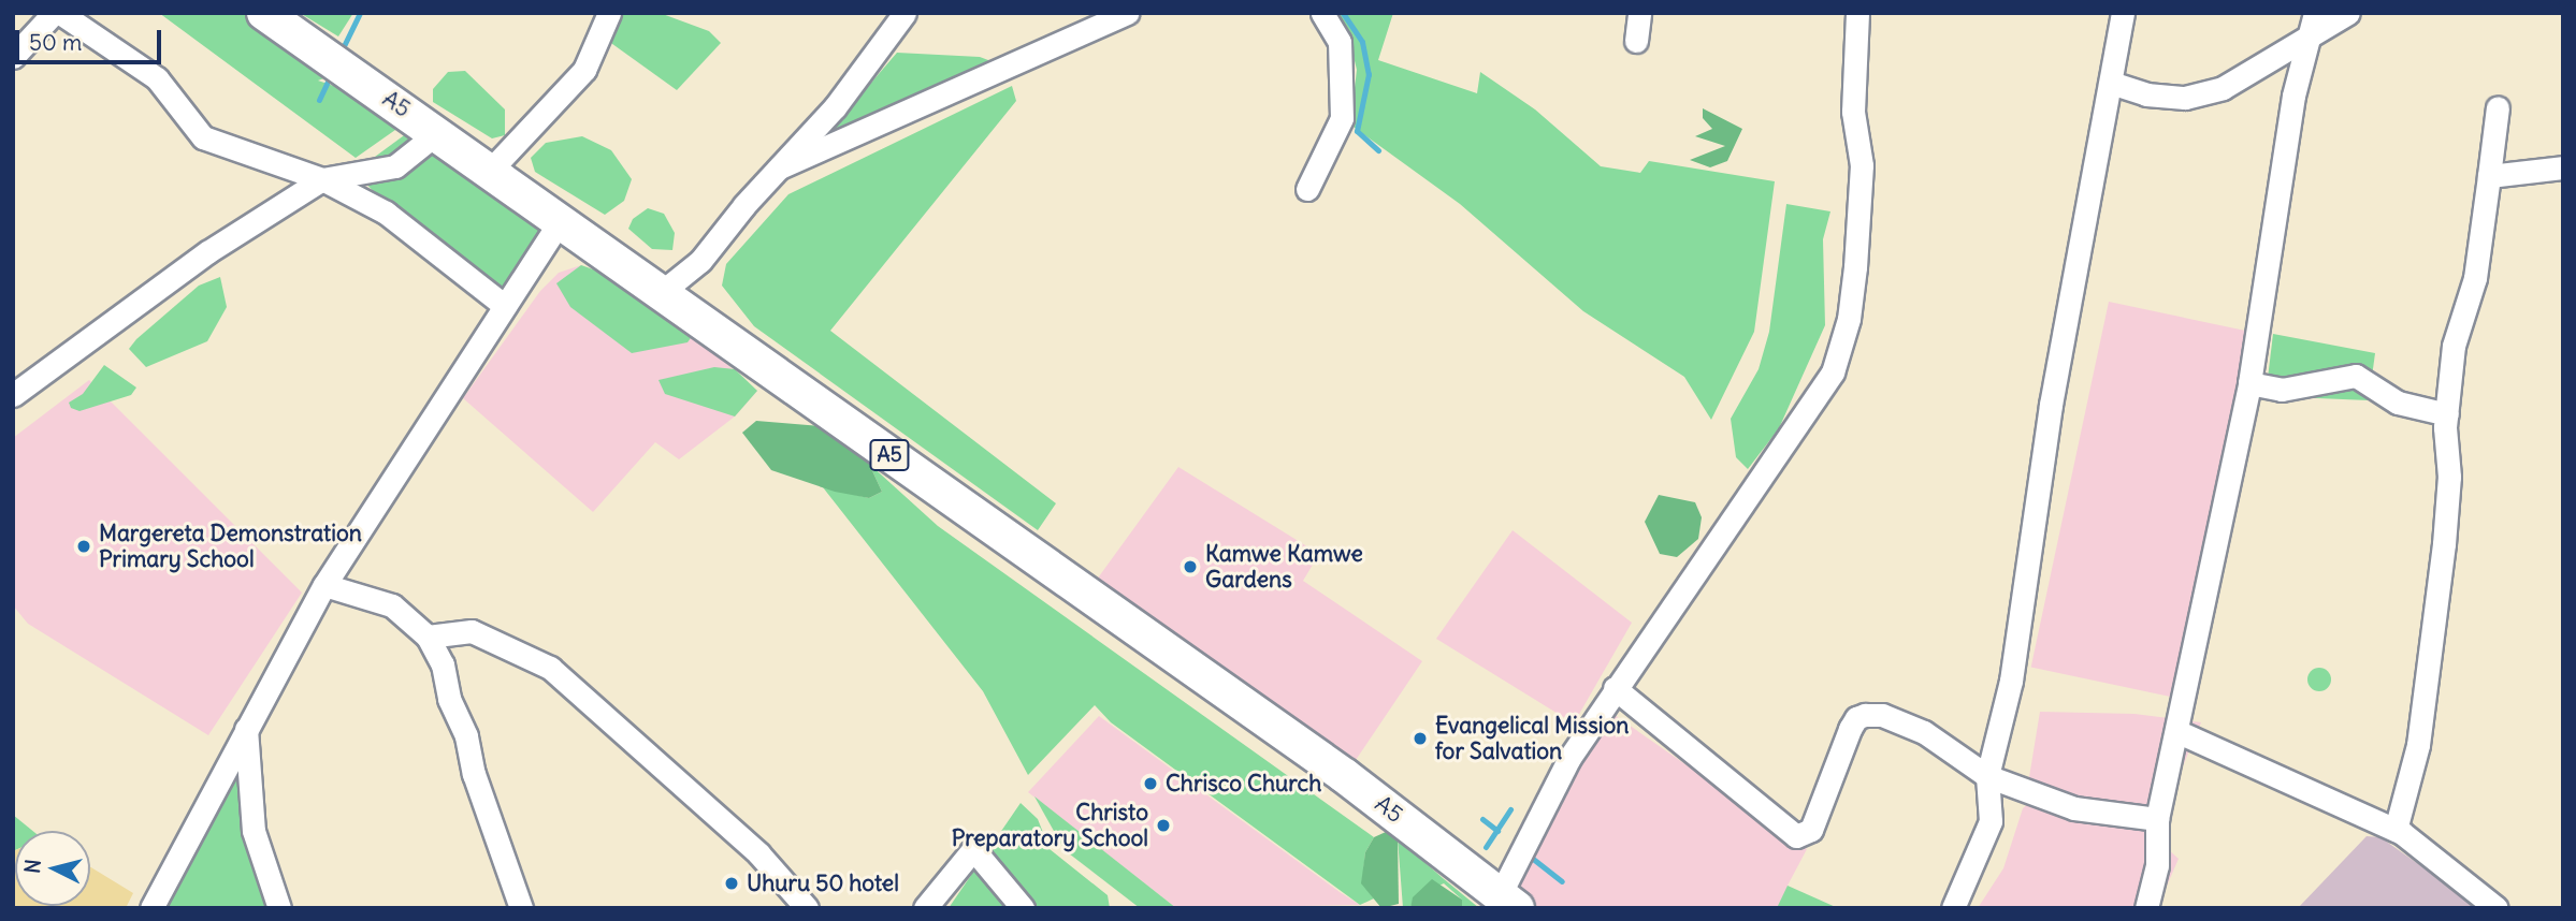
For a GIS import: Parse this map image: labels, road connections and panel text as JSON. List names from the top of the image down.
{
  "streets": {
    "highway": ["A5"]
  },
  "places": [
    "Margereta Demonstration Primary School",
    "Kamwe Kamwe Gardens",
    "Evangelical Mission for Salvation",
    "Chrisco Church",
    "Christo Preparatory School",
    "Uhuru 50 hotel"
  ],
  "scale_bar": "50 m",
  "north": "left"
}
